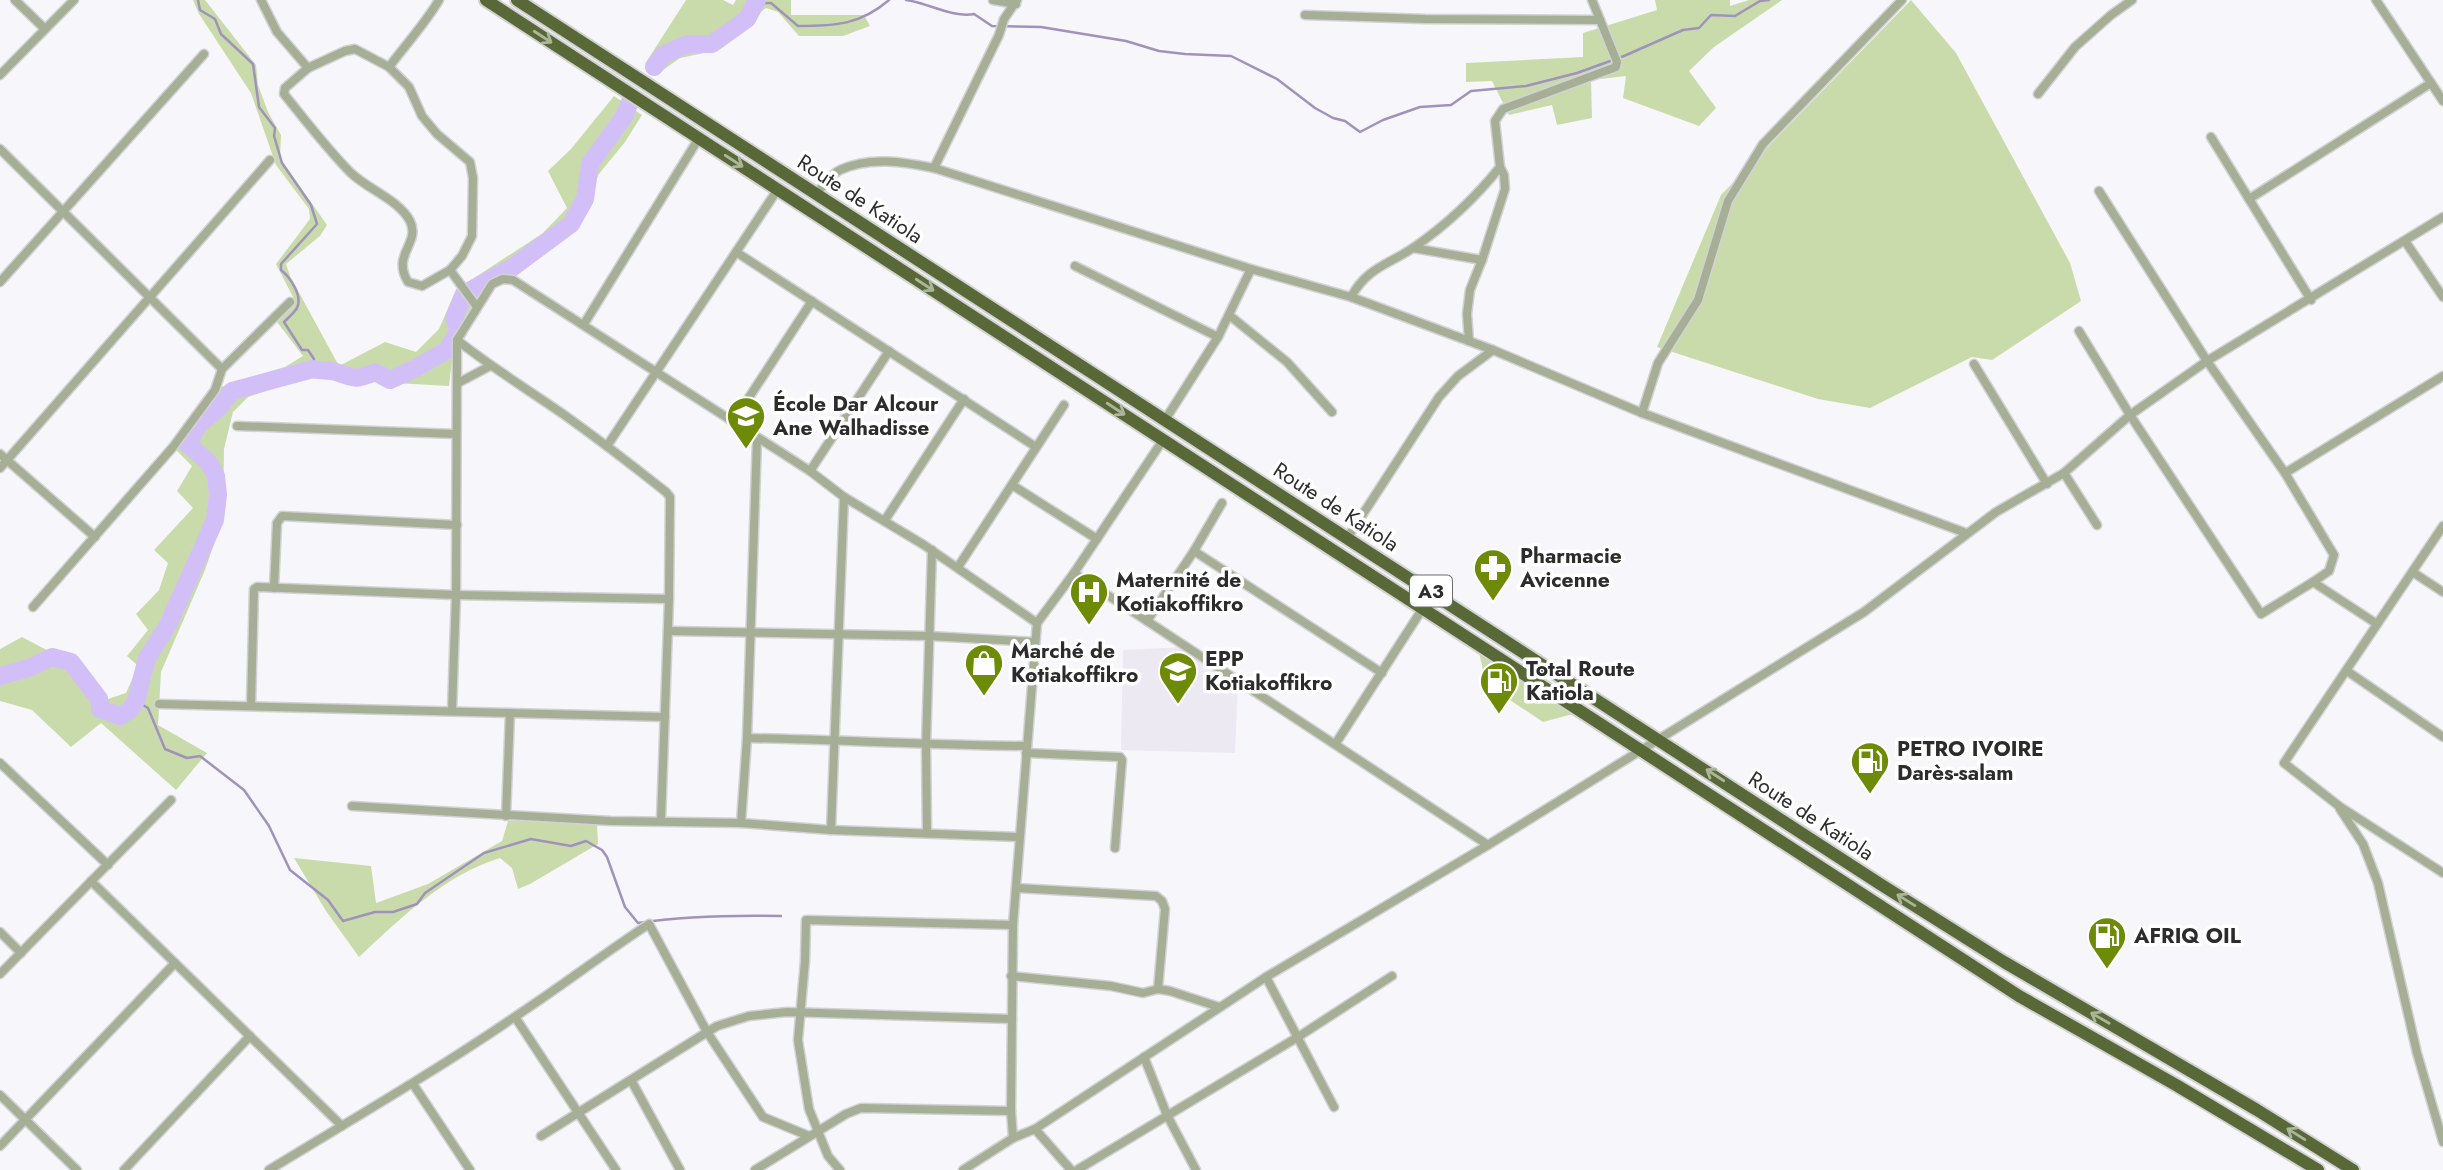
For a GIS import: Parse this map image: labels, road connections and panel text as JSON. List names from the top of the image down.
{
  "streets": {
    "highway": ["Route de Katiola", "A3"]
  },
  "places": {
    "school or university": ["École Dar Alcour Ane Walhadisse", "EPP Kotiakoffikro"],
    "pharmacy": ["Pharmacie Avicenne"],
    "hospital": ["Maternité de Kotiakoffikro"],
    "shop": ["Marché de Kotiakoffikro"],
    "fuel station": ["Total Route Katiola", "PETRO IVOIRE Darès-salam", "AFRIQ OIL"]
  }
}
